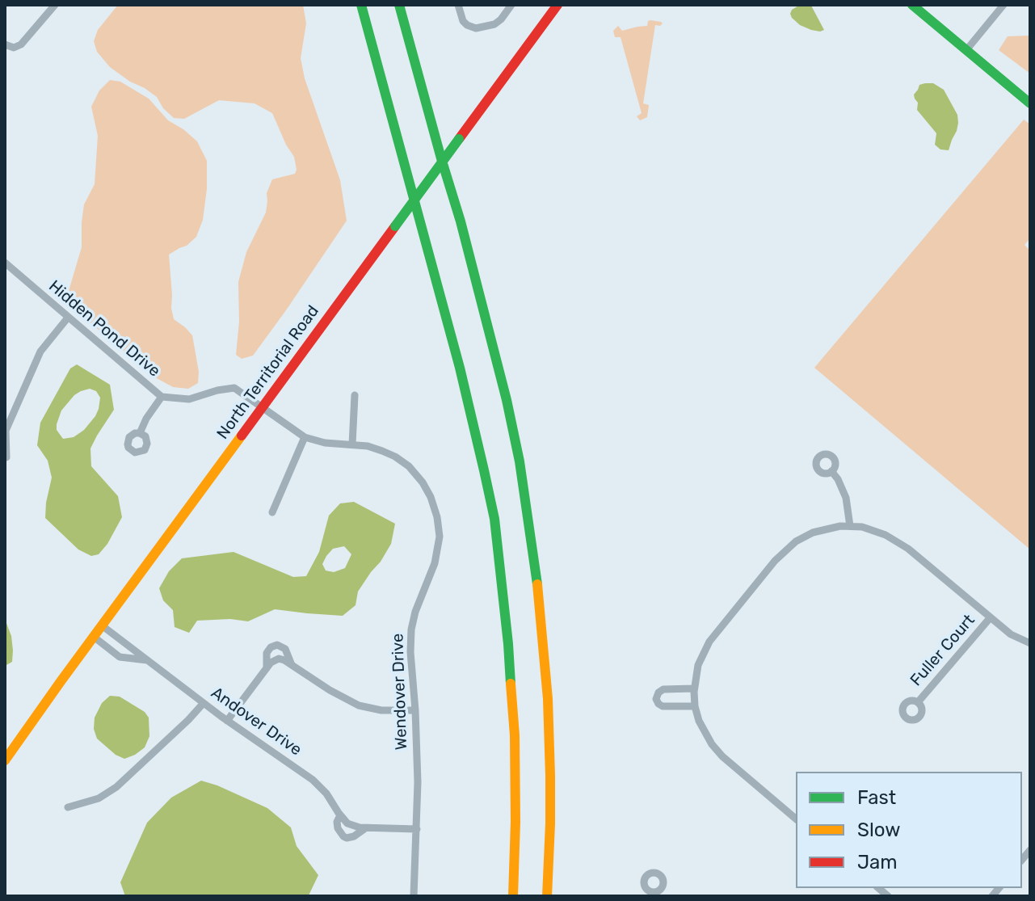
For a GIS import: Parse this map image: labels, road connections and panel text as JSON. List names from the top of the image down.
{
  "streets": {
    "main road": ["North Territorial Road"],
    "street": [
      "Hidden Pond Drive",
      "Fuller Court",
      "Wendover Drive",
      "Andover Drive"
    ]
  },
  "crossings": [
    ["Hidden Pond Drive", "North Territorial Road"],
    ["Hidden Pond Drive", "Wendover Drive"],
    ["North Territorial Road", "Wendover Drive"],
    ["North Territorial Road", "Andover Drive"],
    ["Wendover Drive", "Andover Drive"]
  ],
  "legend": ["Fast", "Slow", "Jam"]
}
